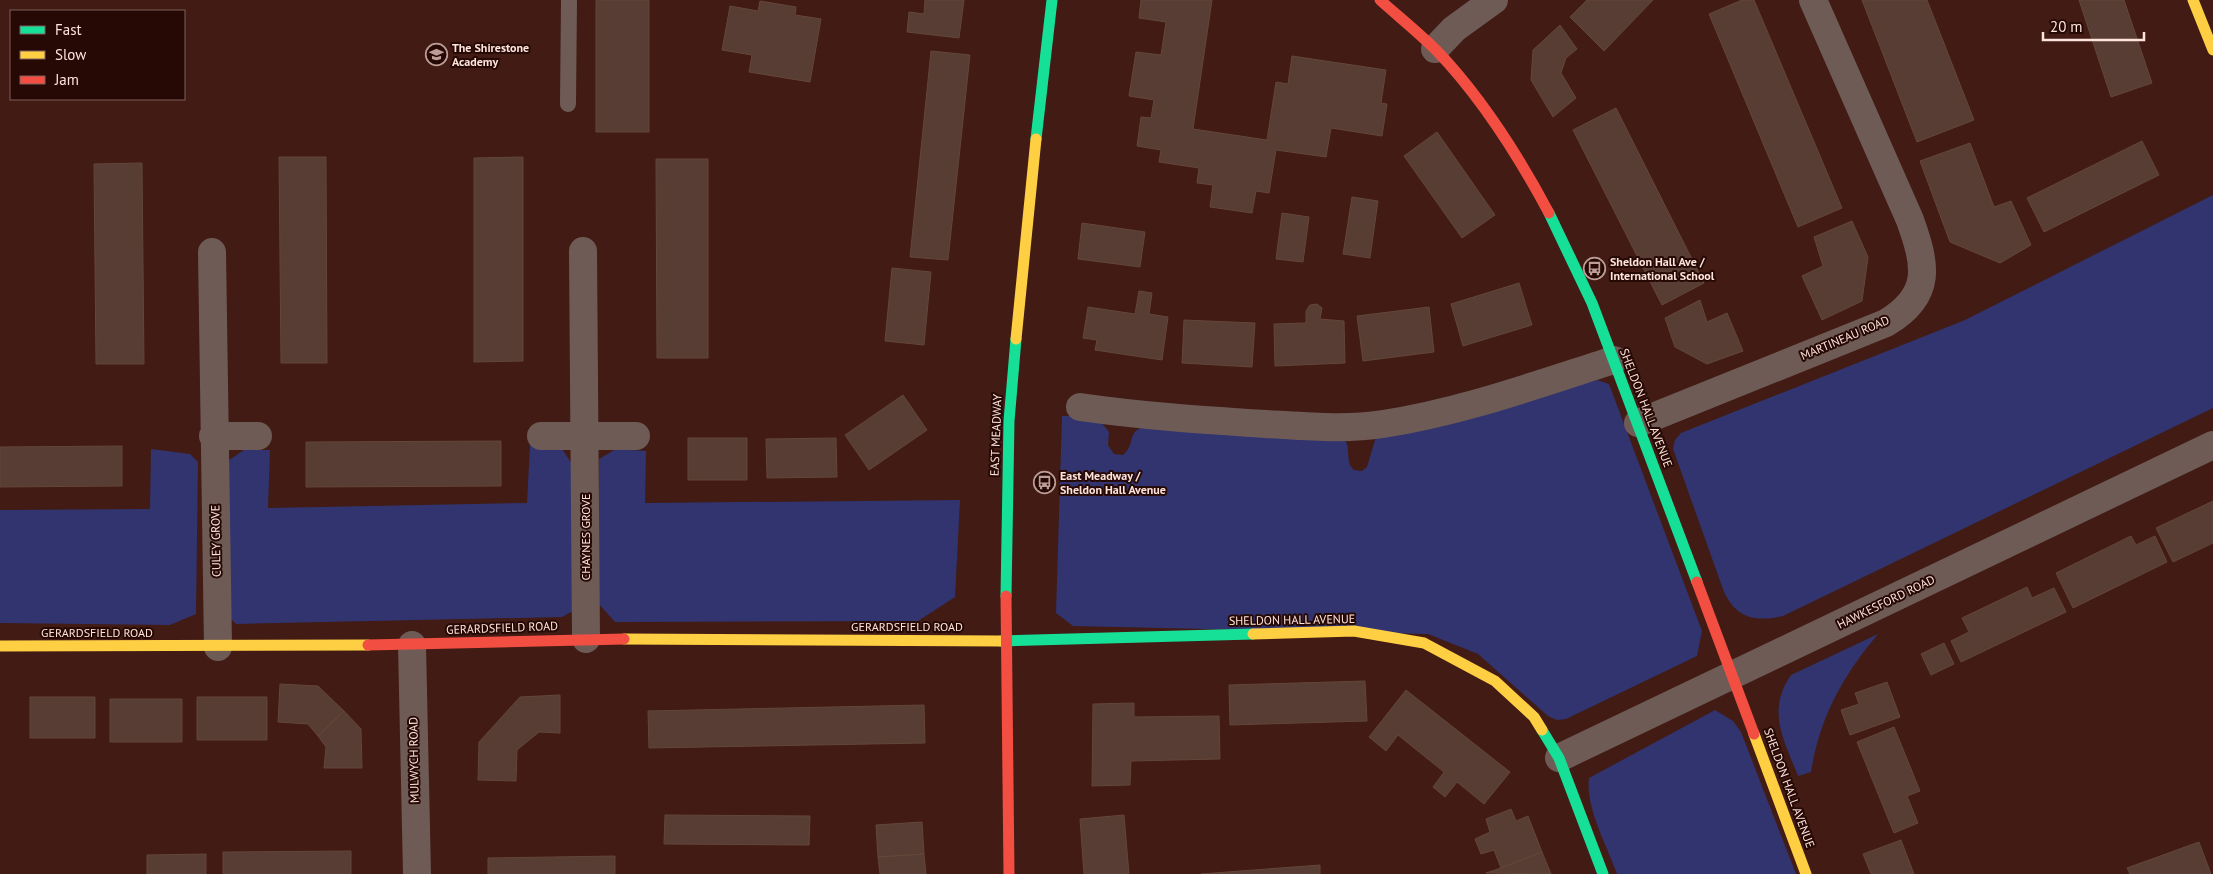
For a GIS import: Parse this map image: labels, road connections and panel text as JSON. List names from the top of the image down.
{
  "streets": {
    "street": [
      "MARTINEAU ROAD",
      "SHELDON HALL AVENUE",
      "EAST MEADWAY",
      "CHAYNES GROVE",
      "CULEY GROVE",
      "HAWKESFORD ROAD",
      "GERARDSFIELD ROAD",
      "MULWYCH ROAD"
    ]
  },
  "crossings": [
    ["MARTINEAU ROAD", "SHELDON HALL AVENUE"],
    ["SHELDON HALL AVENUE", "EAST MEADWAY"],
    ["SHELDON HALL AVENUE", "HAWKESFORD ROAD"],
    ["SHELDON HALL AVENUE", "GERARDSFIELD ROAD"],
    ["EAST MEADWAY", "GERARDSFIELD ROAD"],
    ["CHAYNES GROVE", "GERARDSFIELD ROAD"],
    ["CULEY GROVE", "GERARDSFIELD ROAD"],
    ["GERARDSFIELD ROAD", "MULWYCH ROAD"]
  ],
  "places": {
    "school or university": ["The Shirestone Academy"],
    "bus stop": ["Sheldon Hall Ave / International School", "East Meadway / Sheldon Hall Avenue"]
  },
  "legend": ["Fast", "Slow", "Jam"],
  "scale_bar": "20 m"
}
